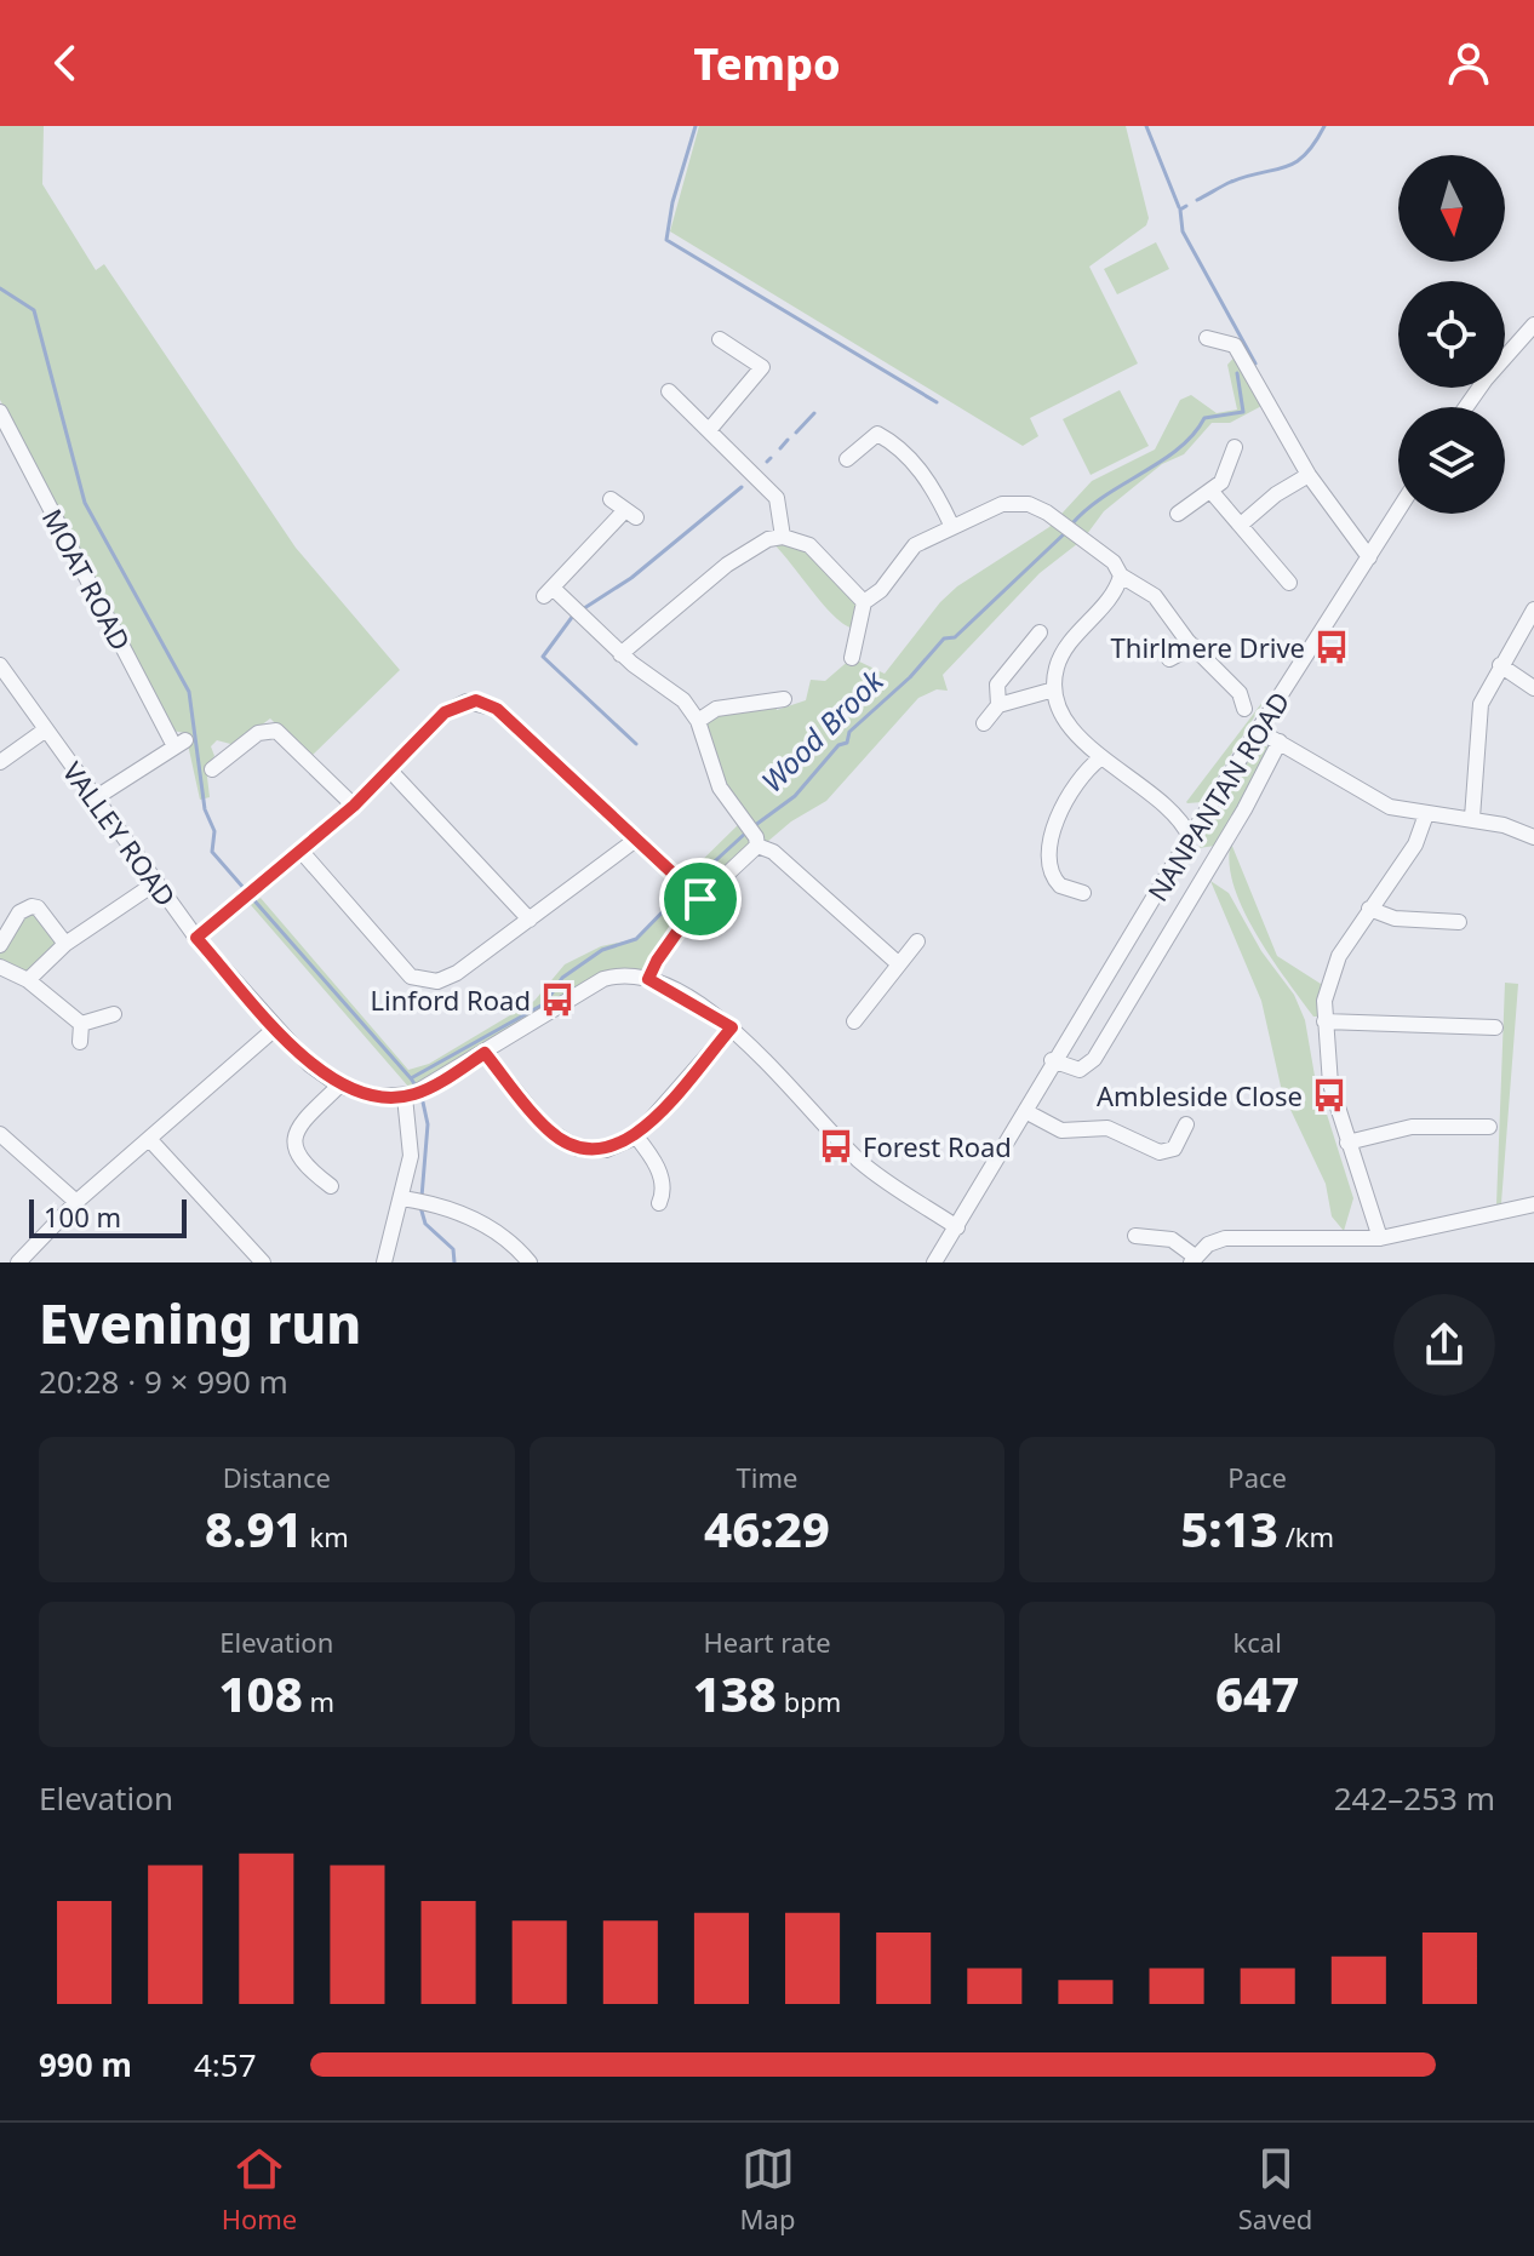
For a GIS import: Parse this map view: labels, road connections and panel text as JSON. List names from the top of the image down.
{
  "streets": {
    "street": ["MOAT ROAD", "NANPANTAN ROAD", "VALLEY ROAD"]
  },
  "crossings": [
    ["MOAT ROAD", "VALLEY ROAD"]
  ],
  "water": ["Wood Brook"],
  "places": {
    "bus stop": [
      "Thirlmere Drive",
      "Linford Road",
      "Ambleside Close",
      "Forest Road"
    ]
  },
  "scale_bar": "100 m",
  "north": "bottom",
  "page": {
    "header": "Tempo",
    "scale": "100 m",
    "heading": ["Evening run", "20:28 · 9 × 990 m"],
    "stats": [
      ["Distance", "8.91 km"],
      ["Time", "46:29"],
      ["Pace", "5:13 /km"],
      ["Elevation", "108 m"],
      ["Heart rate", "138 bpm"],
      ["kcal", "647"]
    ],
    "chart": ["Elevation", "242–253 m"],
    "list": [
      {
        "name": "990 m",
        "note": "4:57"
      }
    ],
    "tabs": ["Home", "Map", "Saved"]
  }
}
